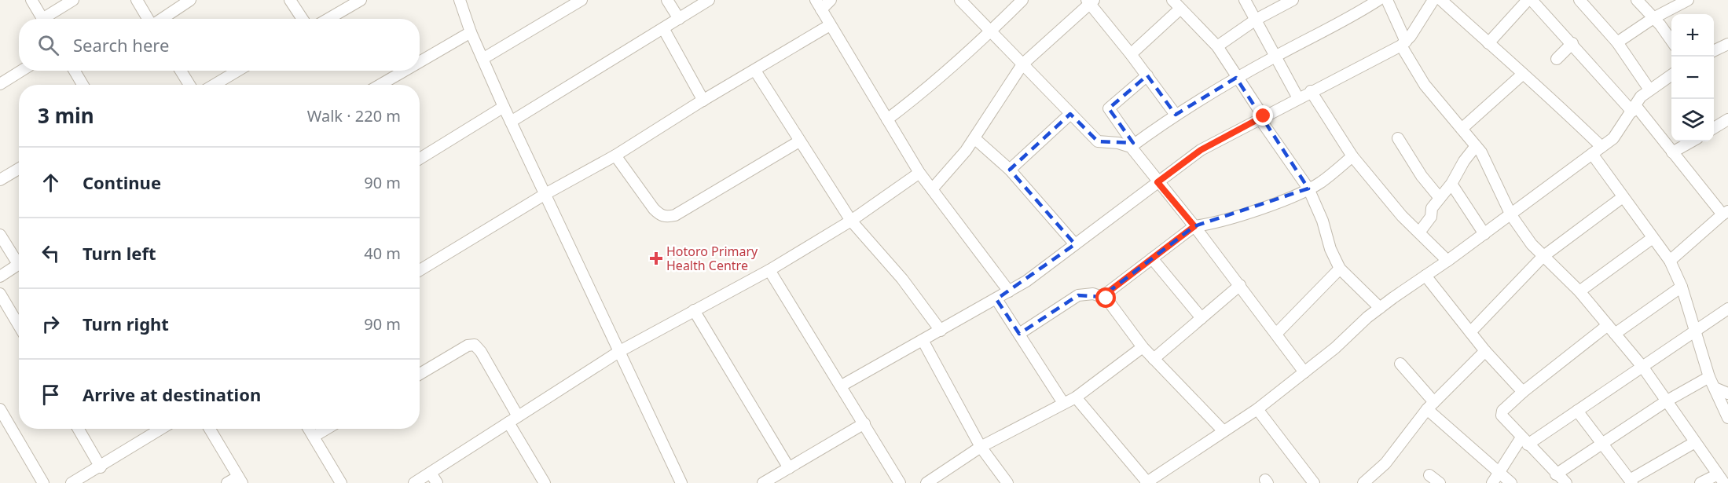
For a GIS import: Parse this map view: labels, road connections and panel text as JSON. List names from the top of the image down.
{
  "places": {
    "health": ["Hotoro Primary Health Centre"]
  },
  "page": {
    "map_buttons": ["+", "−"],
    "search": "Search here",
    "heading": ["3 min", "Walk · 220 m"],
    "list": [
      ["Continue", "90 m"],
      ["Turn left", "40 m"],
      ["Turn right", "90 m"],
      "Arrive at destination"
    ]
  }
}
